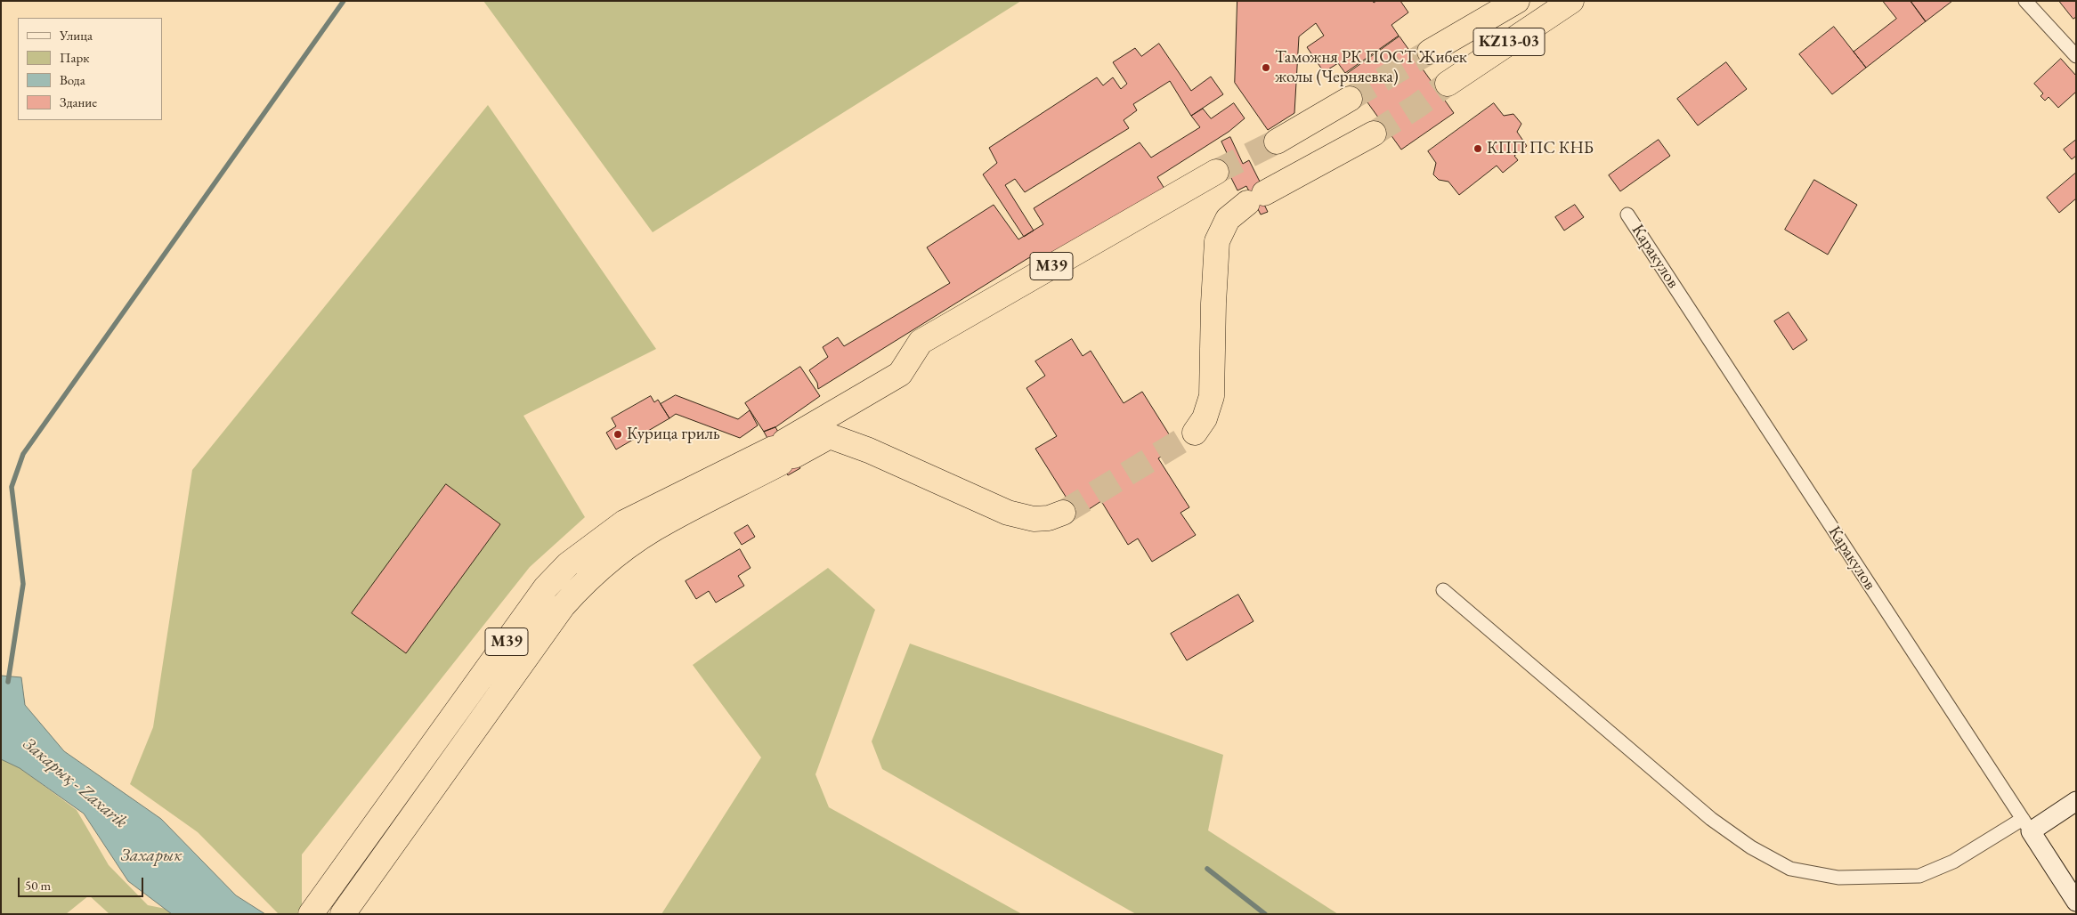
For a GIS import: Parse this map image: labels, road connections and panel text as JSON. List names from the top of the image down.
{
  "streets": {
    "highway": ["KZ13-03", "M39"],
    "main road": ["Каракулов"]
  },
  "water": ["Закарық - Zaxarik", "Захарык"],
  "places": ["Таможня РК ПОСТ Жибек жолы (Черняевка)", "КПП ПС КНБ", "Курица гриль"],
  "legend": [
    "Улица",
    "Парк",
    "Вода",
    "Здание"
  ],
  "scale_bar": "50 m"
}
